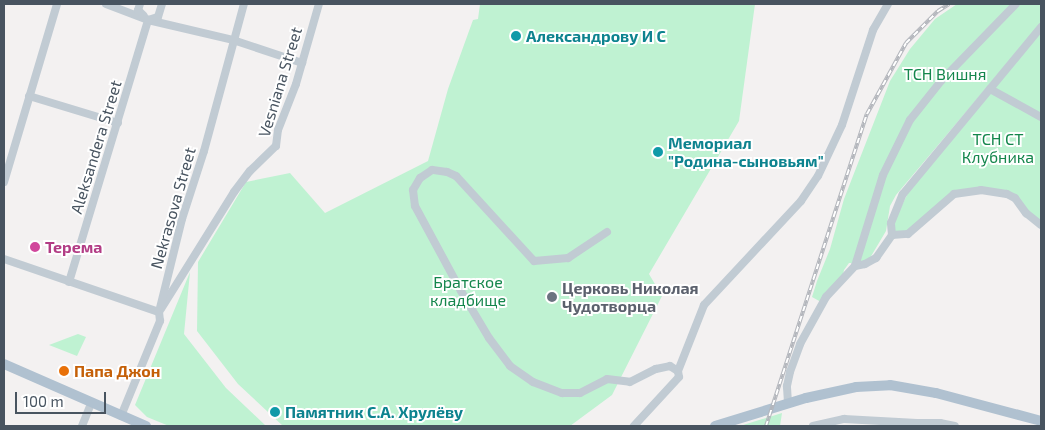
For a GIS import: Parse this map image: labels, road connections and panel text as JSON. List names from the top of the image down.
{
  "streets": {
    "street": ["Vesniana Street", "Aleksandera Street", "Nekrasova Street"]
  },
  "crossings": [
    ["Vesniana Street", "Nekrasova Street"]
  ],
  "parks": ["ТСН Вишня", "ТСН СТ Клубника", "Братское кладбище"],
  "places": [
    "Александрову И С",
    "Мемориал \"Родина-сыновьям\"",
    "Терема",
    "Церковь Николая Чудотворца",
    "Папа Джон",
    "Памятник С.А. Хрулёву"
  ],
  "scale_bar": "100 m"
}
